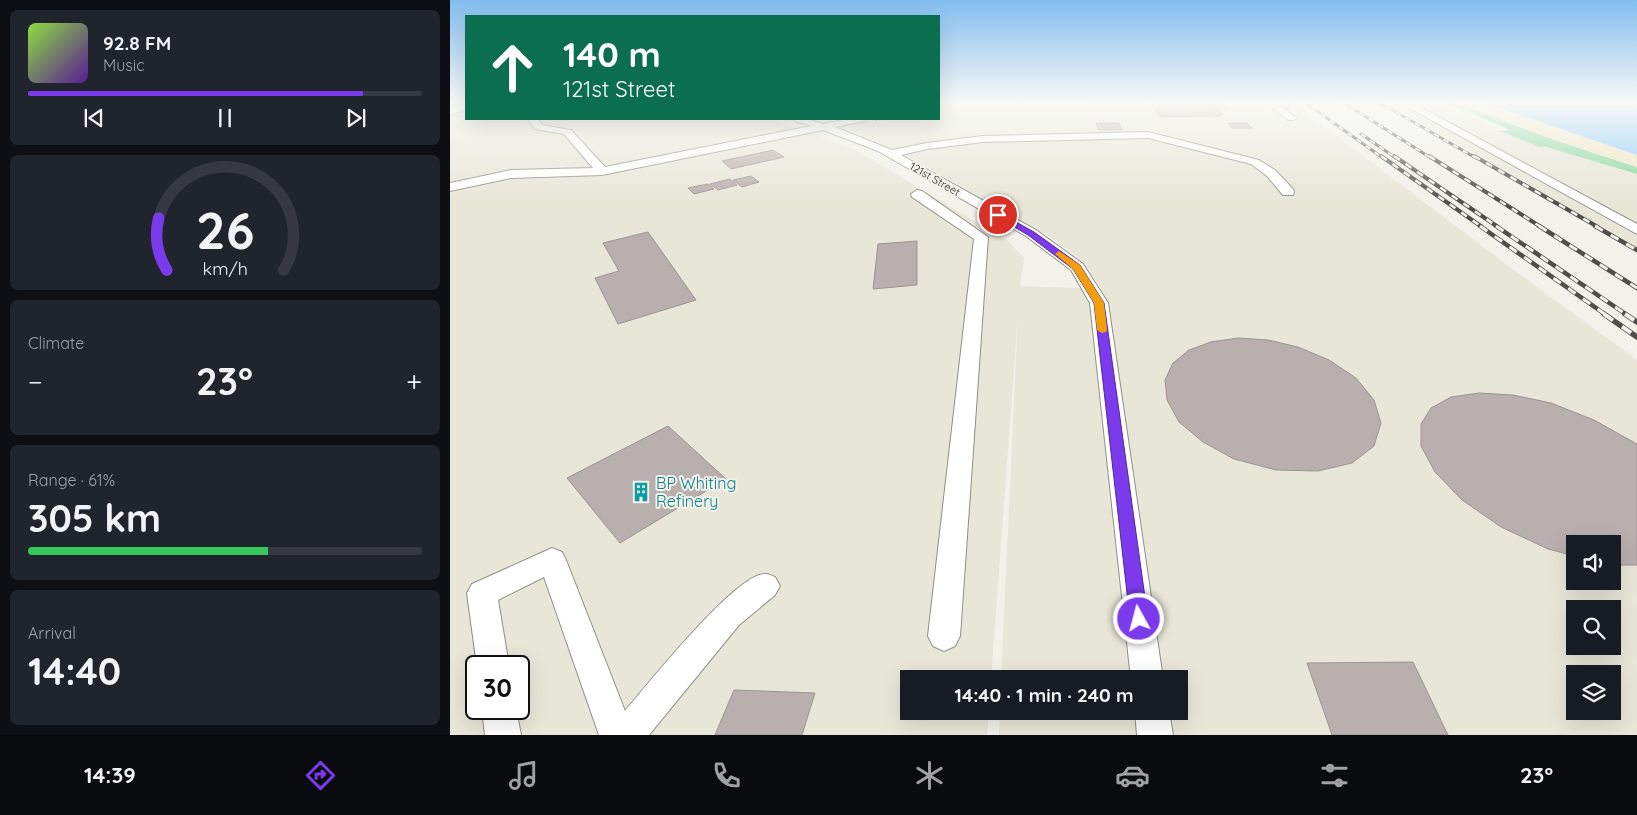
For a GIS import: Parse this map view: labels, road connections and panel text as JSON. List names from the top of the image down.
{
  "streets": {
    "street": ["121st Street"]
  },
  "places": {
    "building": ["BP Whiting Refinery"]
  },
  "page": {
    "turn": ["140 m", "121st Street"],
    "song": ["92.8 FM", "Music"],
    "tile": [
      "Climate",
      ["Range · 61%", "305 km"],
      ["Arrival", "14:40"]
    ],
    "heat": ["−", "23°", "+"],
    "limit": "30",
    "trip": "14:40 · 1 min · 240 m",
    "tabs": ["14:39", "23°"],
    "gauge": ["26", "km/h"]
  }
}
